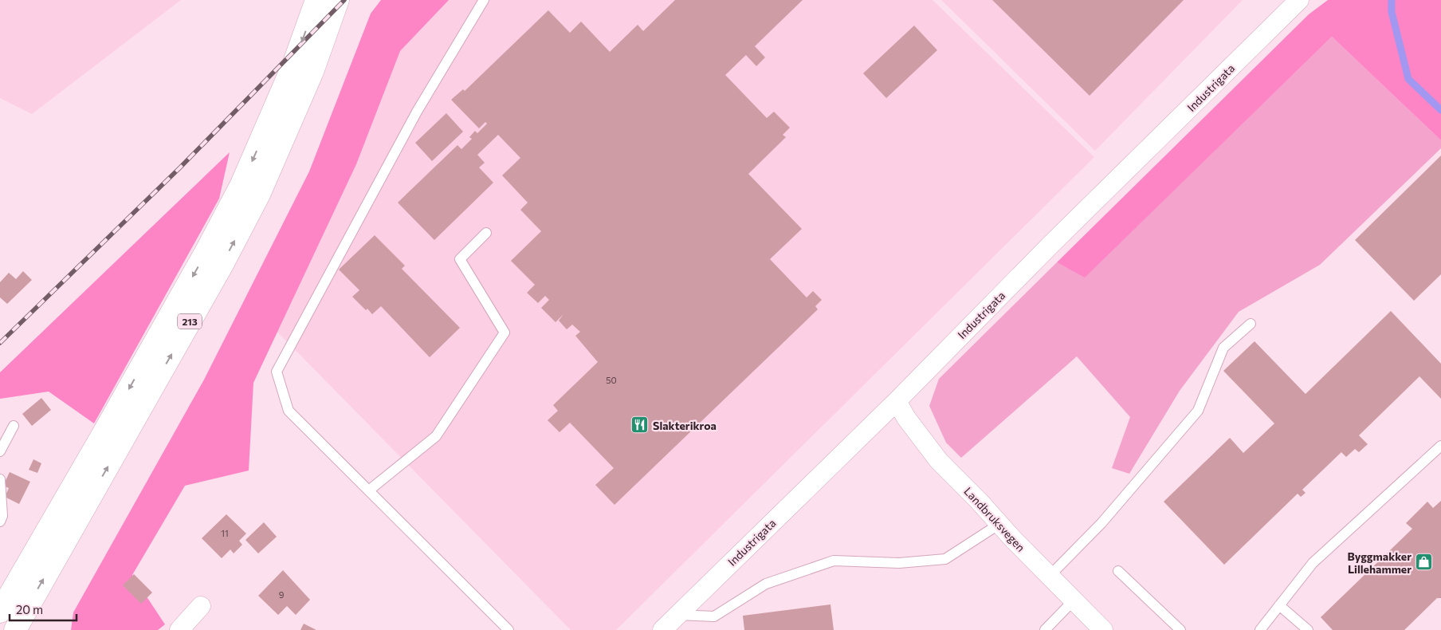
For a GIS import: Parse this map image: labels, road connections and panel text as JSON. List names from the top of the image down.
{
  "streets": {
    "main road": ["213"],
    "street": ["Industrigata", "Landbruksvegen"]
  },
  "crossings": [
    ["Industrigata", "Landbruksvegen"]
  ],
  "places": {
    "restaurant": ["Slakterikroa"],
    "shop": ["Byggmakker Lillehammer"]
  },
  "house_numbers": ["50", "11", "9"],
  "scale_bar": "20 m"
}
